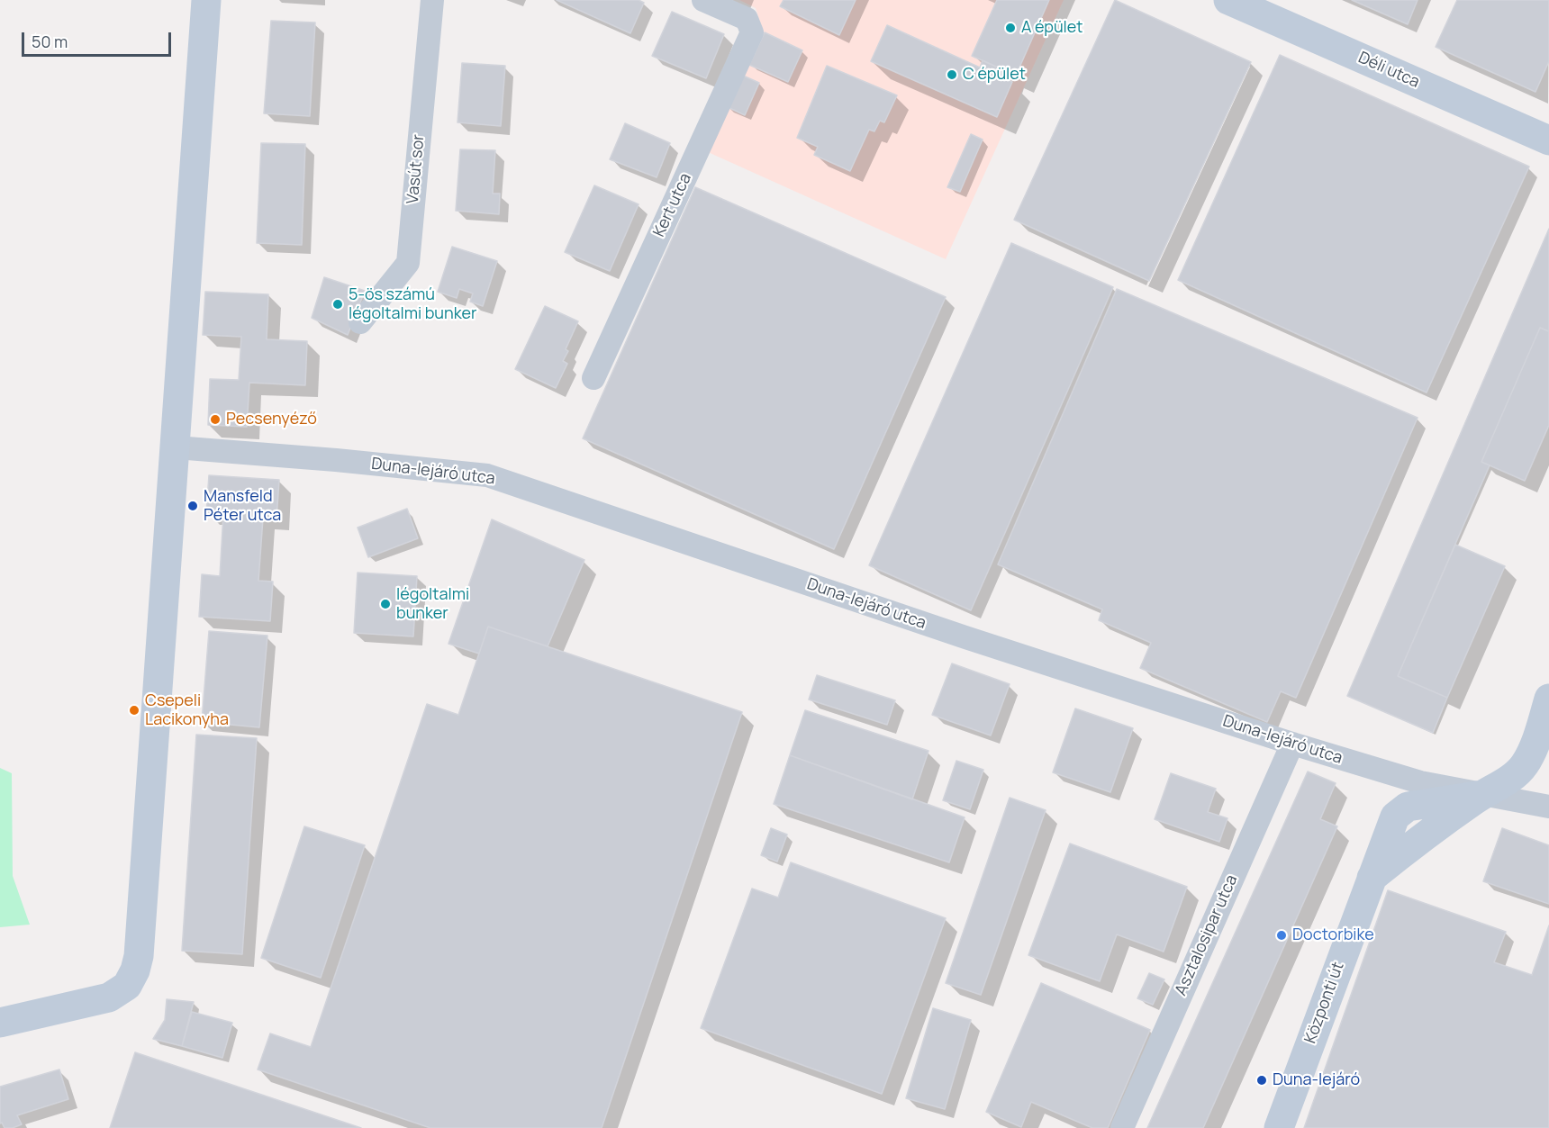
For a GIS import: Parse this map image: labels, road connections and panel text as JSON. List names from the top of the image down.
{
  "streets": {
    "street": [
      "Déli utca",
      "Vasút sor",
      "Kert utca",
      "Duna-lejáró utca",
      "Asztalosipar utca",
      "Központi út"
    ]
  },
  "crossings": [
    ["Duna-lejáró utca", "Asztalosipar utca"],
    ["Duna-lejáró utca", "Központi út"]
  ],
  "places": [
    "A épület",
    "C épület",
    "5-ös számú légoltalmi bunker",
    "Pecsenyéző",
    "Mansfeld Péter utca",
    "légoltalmi bunker",
    "Csepeli Lacikonyha",
    "Doctorbike",
    "Duna-lejáró"
  ],
  "scale_bar": "50 m"
}
